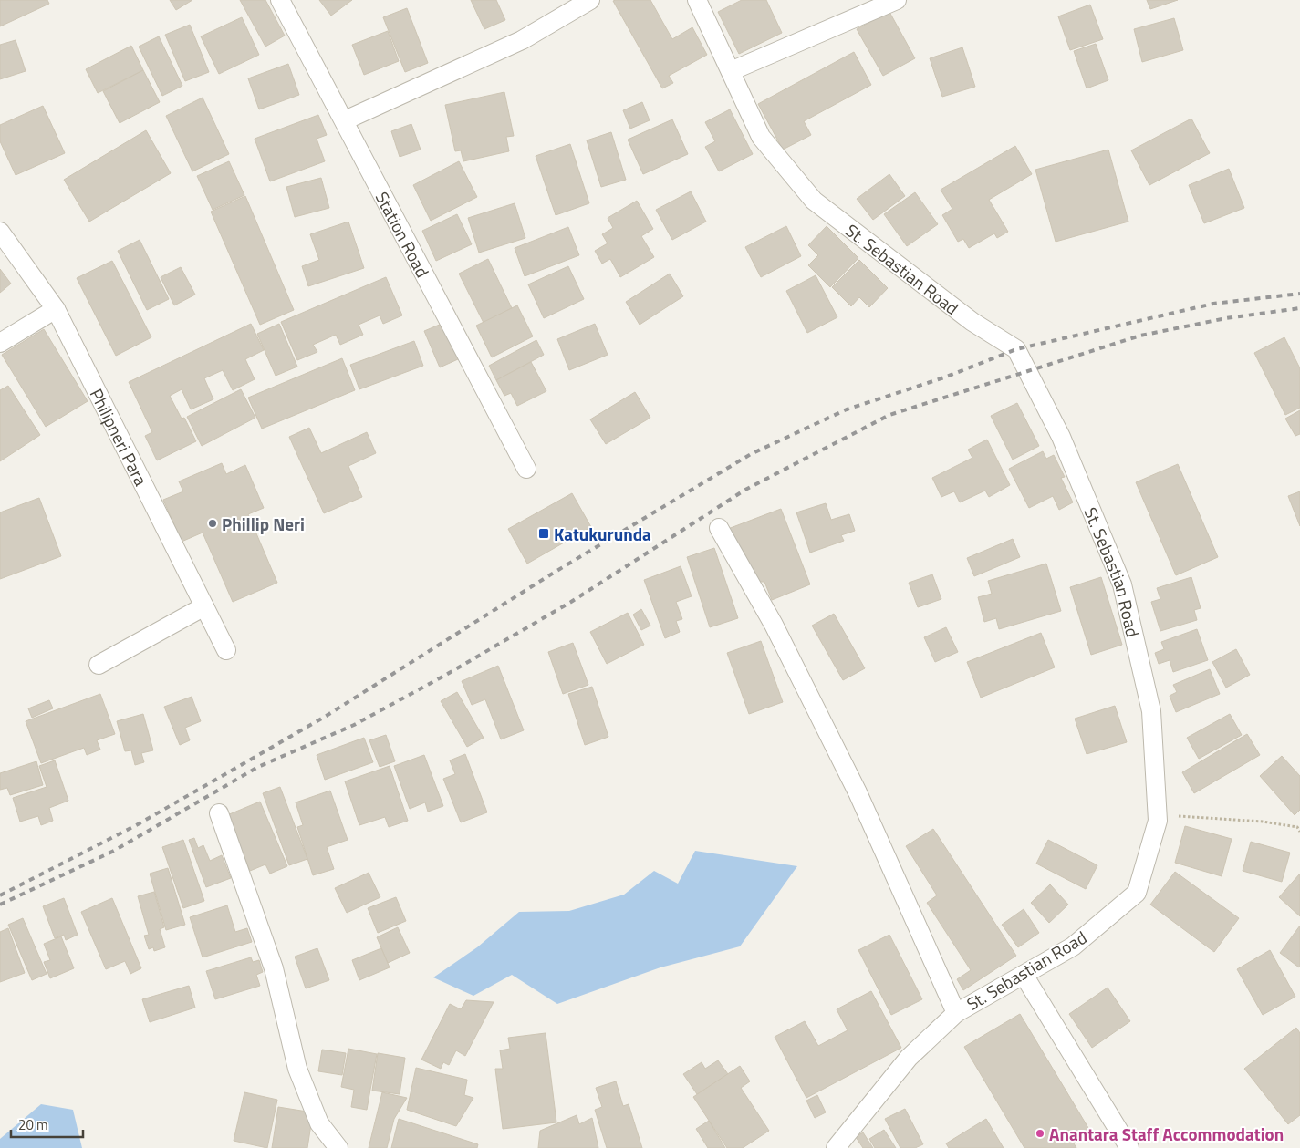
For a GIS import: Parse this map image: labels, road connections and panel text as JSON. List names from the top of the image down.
{
  "streets": {
    "street": ["Station Road", "St. Sebastian Road", "Philipneri Para"]
  },
  "places": {
    "other": ["Phillip Neri", "Anantara Staff Accommodation"],
    "transit": ["Katukurunda"]
  },
  "scale_bar": "20 m"
}
